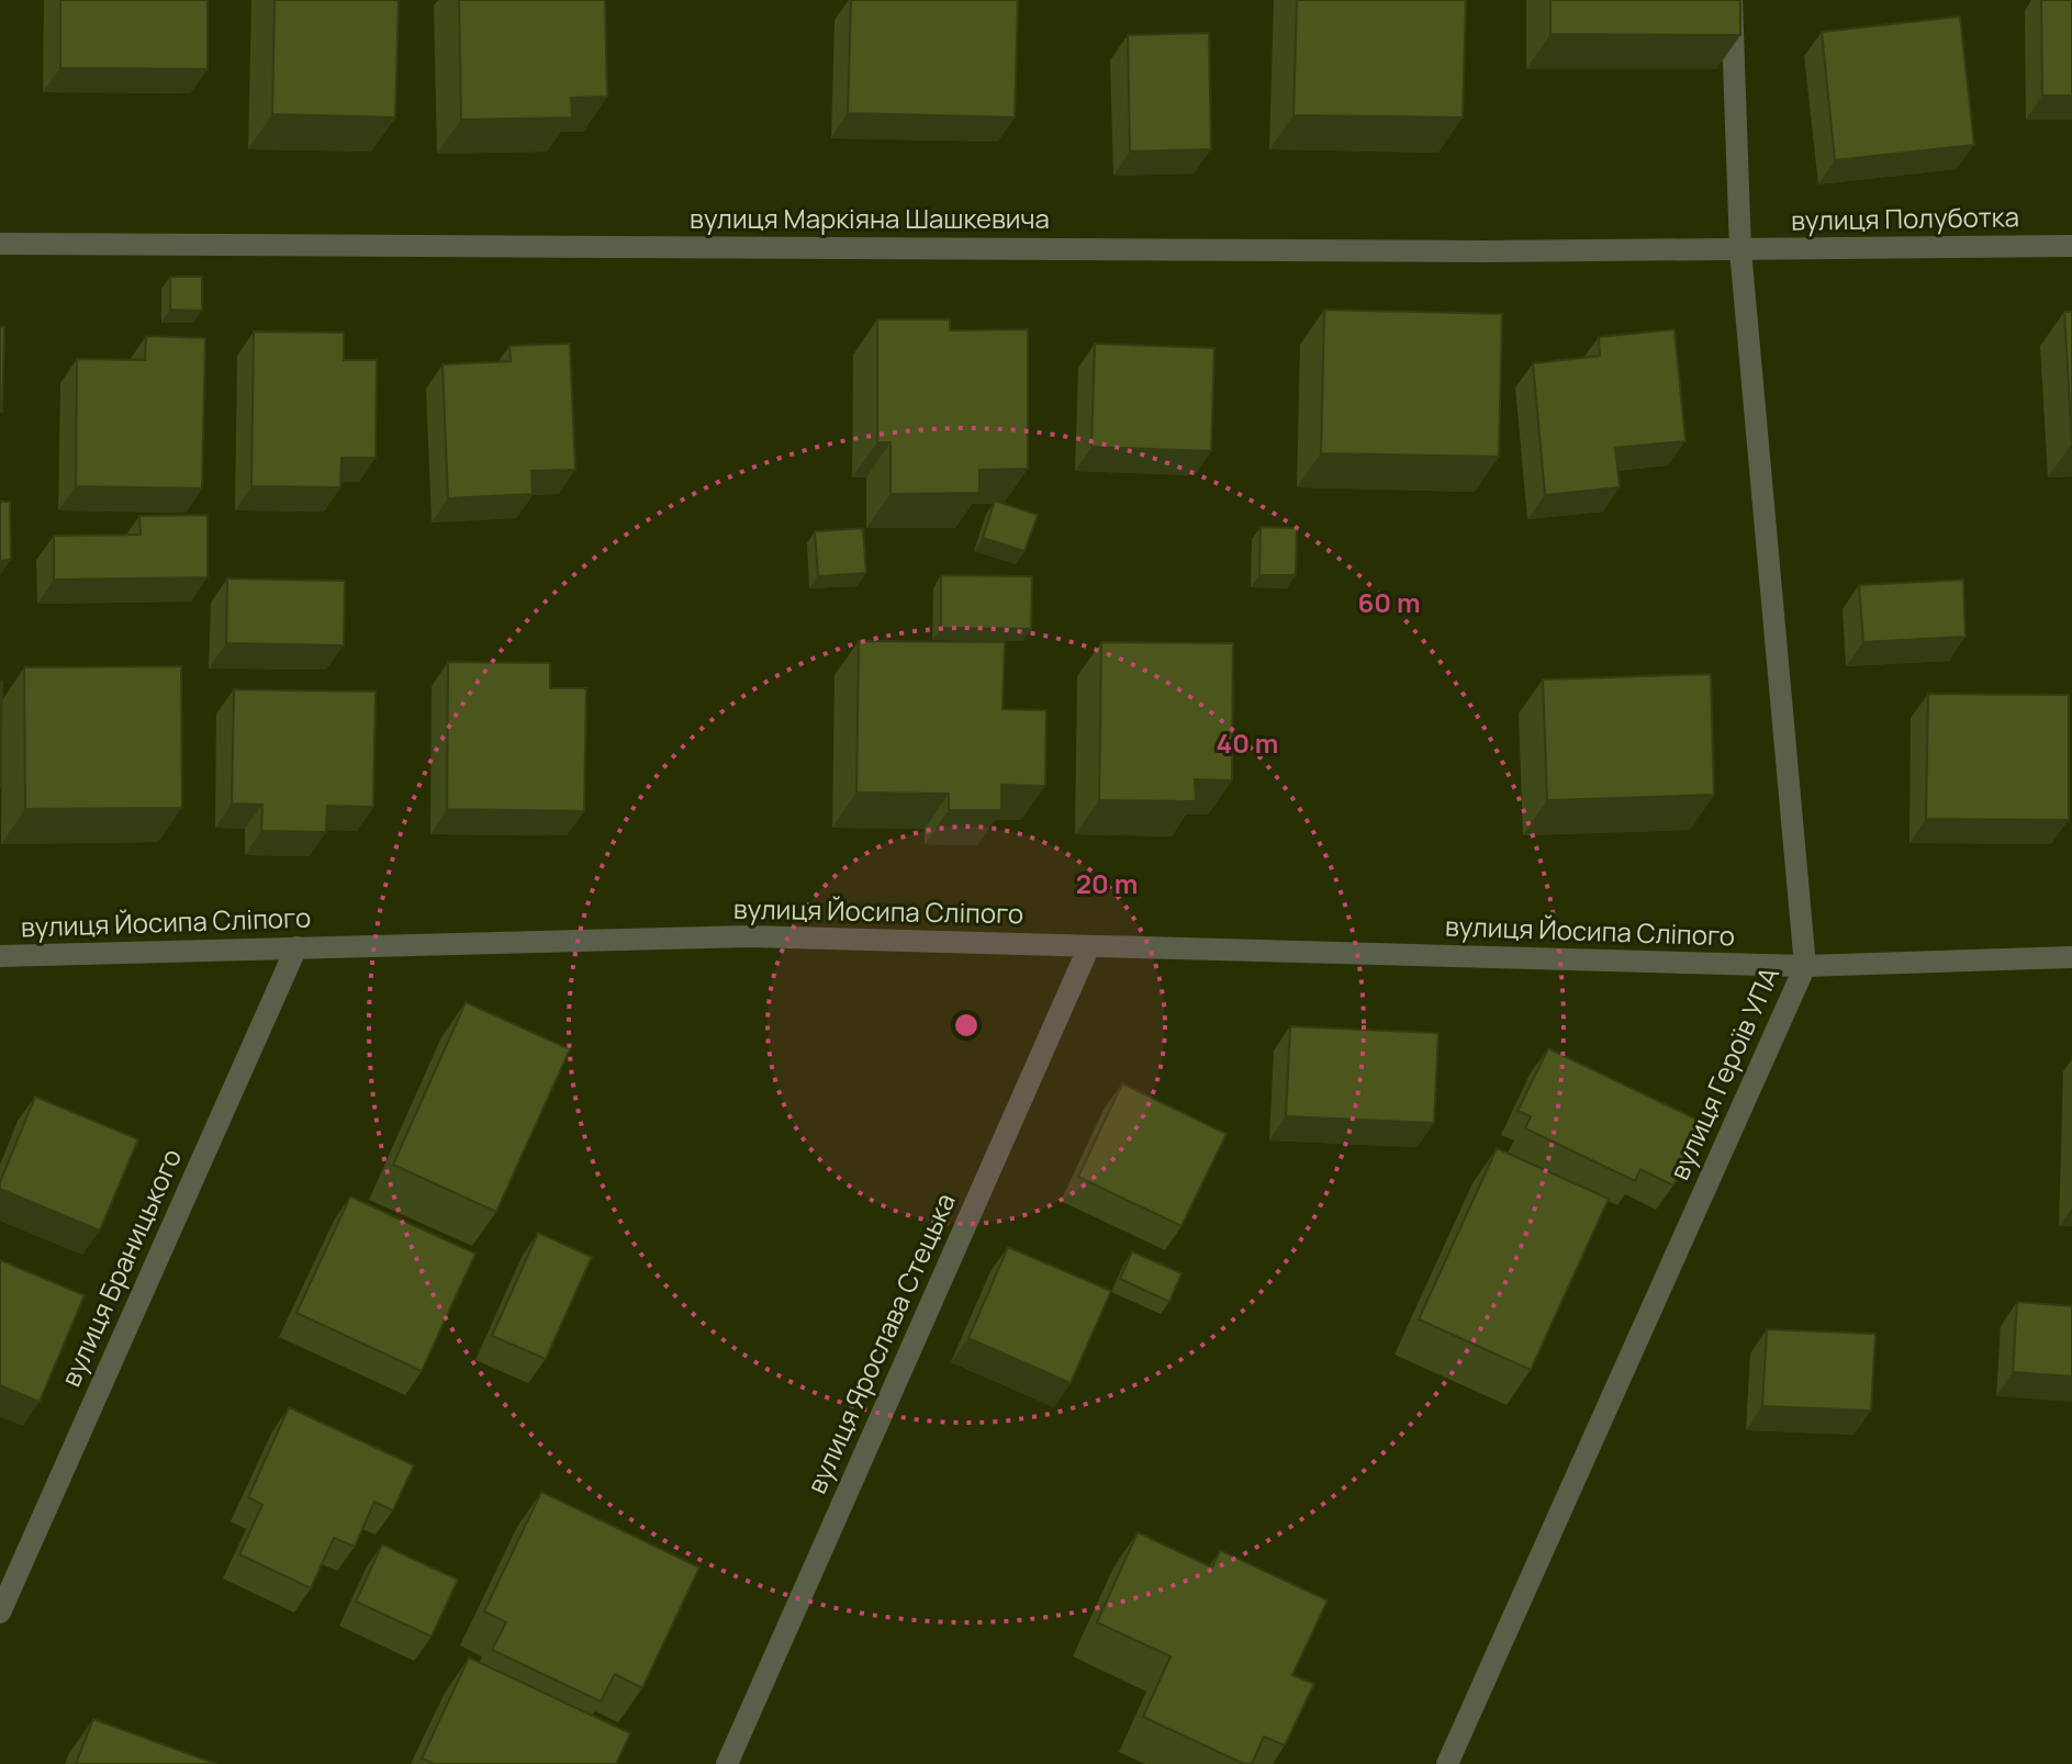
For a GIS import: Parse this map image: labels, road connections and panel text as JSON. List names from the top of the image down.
{
  "streets": {
    "street": [
      "вулиця Маркіяна Шашкевича",
      "вулиця Полуботка",
      "вулиця Йосипа Сліпого",
      "вулиця Героїв УПА",
      "вулиця Браницького",
      "вулиця Ярослава Стецька"
    ]
  },
  "crossings": [
    ["вулиця Маркіяна Шашкевича", "вулиця Полуботка"],
    ["вулиця Маркіяна Шашкевича", "вулиця Героїв УПА"],
    ["вулиця Полуботка", "вулиця Героїв УПА"],
    ["вулиця Йосипа Сліпого", "вулиця Героїв УПА"],
    ["вулиця Йосипа Сліпого", "вулиця Браницького"],
    ["вулиця Йосипа Сліпого", "вулиця Ярослава Стецька"]
  ],
  "rings": ["60 m", "40 m", "20 m"]
}
